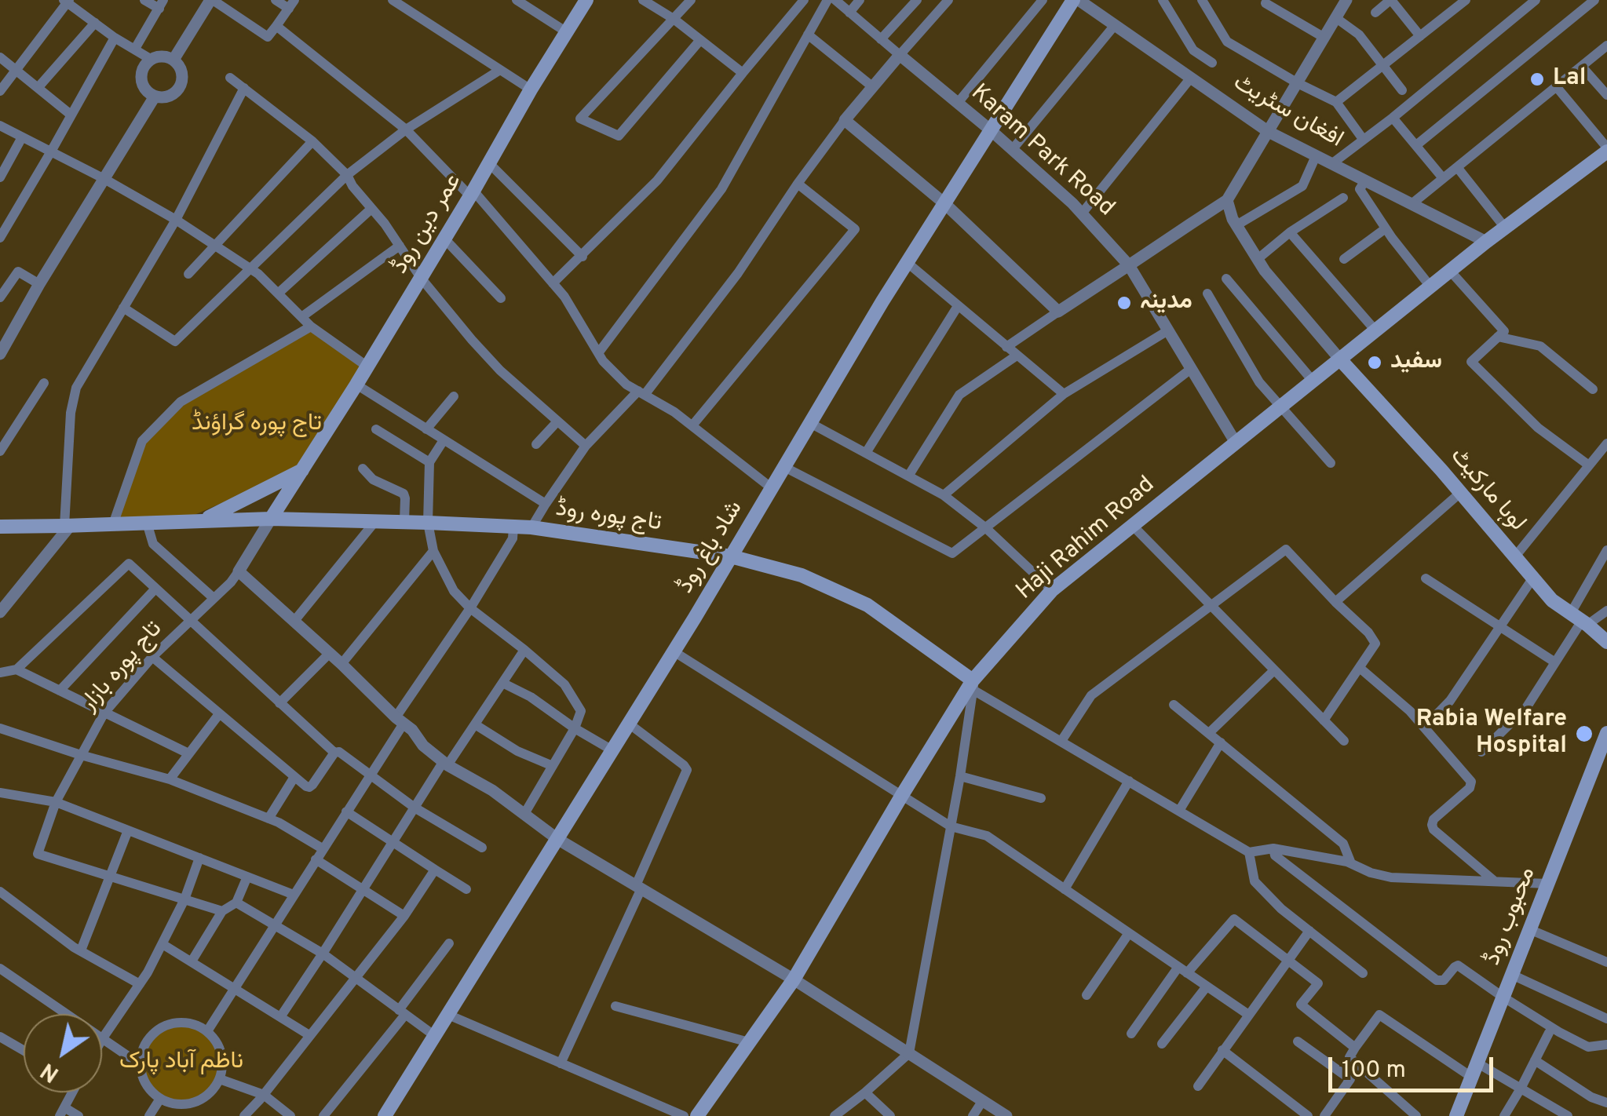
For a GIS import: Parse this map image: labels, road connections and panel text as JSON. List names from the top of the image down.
{
  "streets": {
    "main road": [
      "عمر دین روڈ",
      "لوہا مارکیٹ",
      "تاج پورہ روڈ",
      "Haji Rahim Road",
      "شاد باغ روڈ",
      "محبوب روڈ"
    ],
    "street": ["افغان سٹریٹ", "Karam Park Road", "تاج پورہ بازار"]
  },
  "crossings": [
    ["افغان سٹریٹ", "Haji Rahim Road"],
    ["افغان سٹریٹ", "شاد باغ روڈ"],
    ["Karam Park Road", "Haji Rahim Road"],
    ["Karam Park Road", "شاد باغ روڈ"],
    ["عمر دین روڈ", "تاج پورہ روڈ"],
    ["لوہا مارکیٹ", "Haji Rahim Road"],
    ["تاج پورہ روڈ", "Haji Rahim Road"],
    ["تاج پورہ روڈ", "شاد باغ روڈ"]
  ],
  "parks": ["تاج پورہ گراؤنڈ", "ناظم آباد پارک"],
  "places": [
    "Lal",
    "مدینہ",
    "سفید",
    "Rabia Welfare Hospital"
  ],
  "scale_bar": "100 m",
  "north": "bottom left"
}
